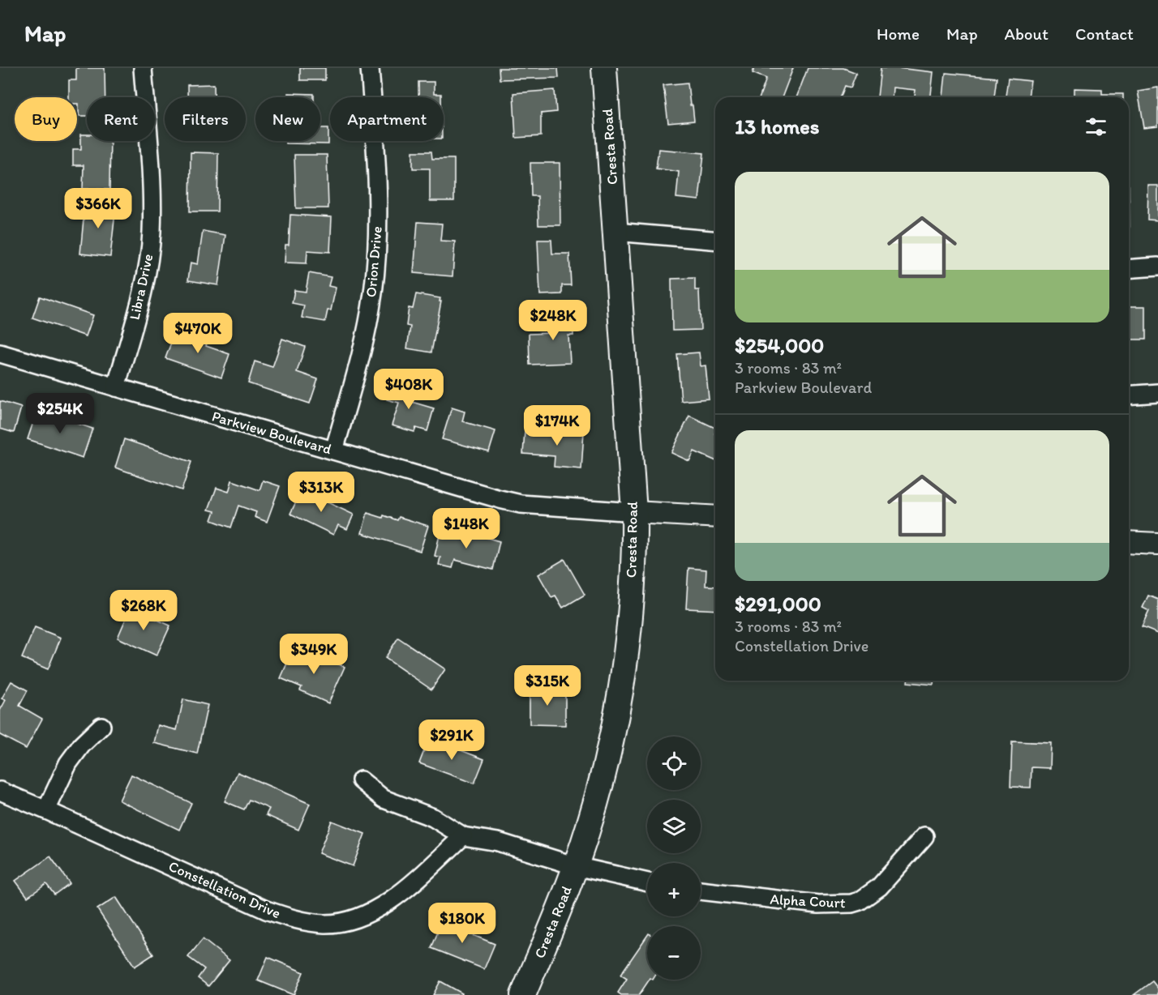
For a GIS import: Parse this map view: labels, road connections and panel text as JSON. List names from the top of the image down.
{
  "streets": {
    "main road": ["Cresta Road"],
    "street": [
      "Orion Drive",
      "Libra Drive",
      "Parkview Boulevard",
      "Constellation Drive",
      "Alpha Court"
    ]
  },
  "crossings": [
    ["Cresta Road", "Parkview Boulevard"],
    ["Orion Drive", "Parkview Boulevard"],
    ["Libra Drive", "Parkview Boulevard"]
  ],
  "page": {
    "header": "Map",
    "nav": [
      "Home",
      "Map",
      "About",
      "Contact"
    ],
    "chip": [
      "Buy",
      "Rent",
      "Filters",
      "New",
      "Apartment"
    ],
    "heading": "13 homes",
    "list": [
      {
        "name": "$254,000",
        "note": "3 rooms · 83 m² · Parkview Boulevard"
      },
      {
        "name": "$291,000",
        "note": "3 rooms · 83 m² · Constellation Drive"
      }
    ],
    "price": [
      "$366K",
      "$248K",
      "$470K",
      "$408K",
      "$254K",
      "$174K",
      "$313K",
      "$148K",
      "$268K",
      "$349K",
      "$315K",
      "$291K",
      "$180K"
    ],
    "map_buttons": ["+", "−"]
  }
}
